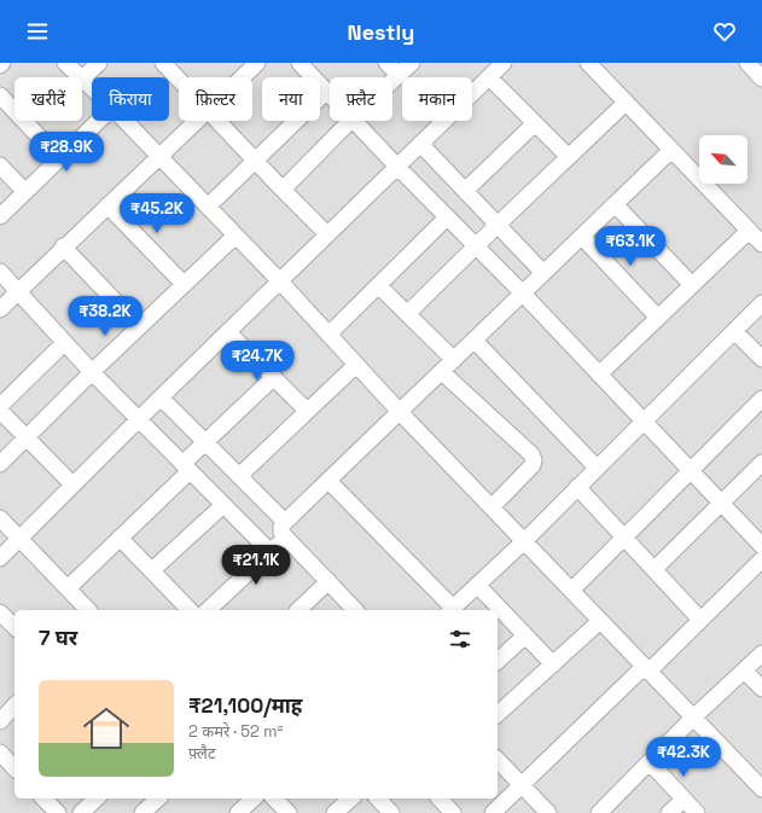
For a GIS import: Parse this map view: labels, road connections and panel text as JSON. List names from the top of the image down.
{
  "north": "top left",
  "page": {
    "header": "Nestly",
    "chip": [
      "खरीदें",
      "किराया",
      "फ़िल्टर",
      "नया",
      "फ़्लैट",
      "मकान"
    ],
    "price": [
      "₹28.9K",
      "₹45.2K",
      "₹63.1K",
      "₹38.2K",
      "₹24.7K",
      "₹21.1K",
      "₹42.3K"
    ],
    "heading": "7 घर",
    "list": [
      {
        "name": "₹21,100/माह",
        "note": "2 कमरे · 52 m² · फ़्लैट"
      }
    ]
  }
}
